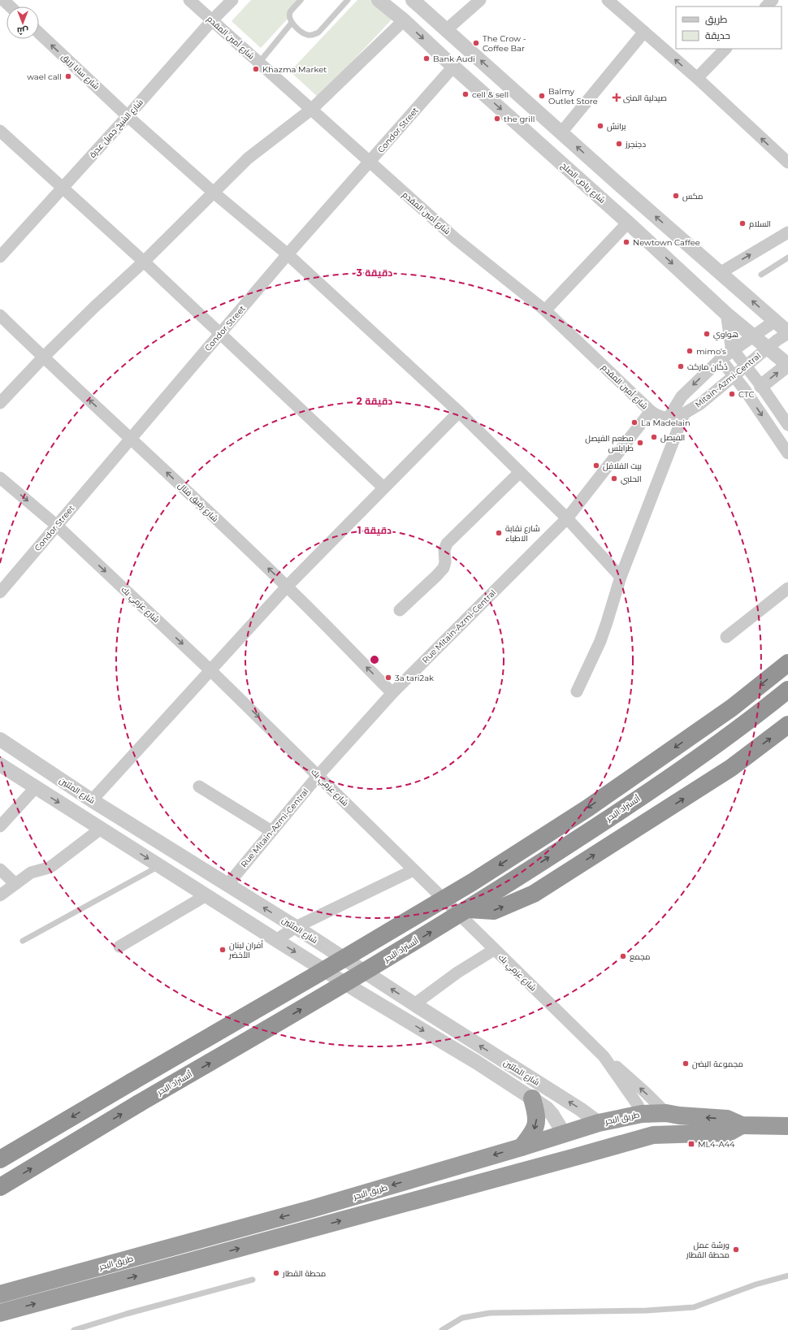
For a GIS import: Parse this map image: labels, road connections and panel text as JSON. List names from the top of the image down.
{
  "streets": {
    "highway": ["أتستراد البحر", "طريق البحر"],
    "street": [
      "شارع أمين المقدم",
      "شارع سابا زريق",
      "شارع الشيخ جميل عدرة",
      "Condor Street",
      "شارع رياض الصلح",
      "Mitain-Azmi-Central",
      "شارع رفيق فتال",
      "شارع عزمي بك",
      "Rue Mitain-Azmi-Central",
      "شارع المئتين"
    ]
  },
  "crossings": [
    ["شارع أمين المقدم", "شارع الشيخ جميل عدرة"],
    ["شارع أمين المقدم", "Condor Street"],
    ["شارع أمين المقدم", "Mitain-Azmi-Central"],
    ["شارع أمين المقدم", "Rue Mitain-Azmi-Central"],
    ["شارع سابا زريق", "شارع الشيخ جميل عدرة"],
    ["شارع سابا زريق", "Condor Street"],
    ["شارع سابا زريق", "Rue Mitain-Azmi-Central"],
    ["Condor Street", "شارع رياض الصلح"],
    ["Condor Street", "شارع رفيق فتال"],
    ["Condor Street", "شارع عزمي بك"],
    ["شارع رياض الصلح", "Mitain-Azmi-Central"],
    ["شارع رفيق فتال", "Rue Mitain-Azmi-Central"],
    ["شارع عزمي بك", "Rue Mitain-Azmi-Central"],
    ["شارع عزمي بك", "طريق البحر"],
    ["Rue Mitain-Azmi-Central", "شارع المئتين"],
    ["شارع المئتين", "طريق البحر"]
  ],
  "one_way": ["شارع رفيق فتال", "شارع عزمي بك"],
  "places": {
    "other": [
      "The Crow - Coffee Bar",
      "Bank Audi",
      "Khazma Market",
      "wael call",
      "cell & sell",
      "Balmy Outlet Store",
      "the grill",
      "برانش",
      "دجنجرز",
      "مكس",
      "السلام",
      "Newtown Caffee",
      "هواوي",
      "mimo's",
      "دُكَّان ماركت",
      "CTC",
      "La Madelain",
      "الفيصل",
      "مطعم الفيصل طرابلس",
      "بيت الفلافل",
      "الحلبي",
      "شارع نقابة الاطباء",
      "3a tari2ak",
      "أفران لبنان الأخضر",
      "مجمع",
      "مجموعة البضن",
      "ورشة عمل محطة القطار",
      "محطة القطار"
    ],
    "health": ["صيدلية المنى"],
    "transit": ["ML4-A44"]
  },
  "legend": ["طريق", "حديقة"],
  "north": "bottom",
  "rings": ["3 دقيقة", "2 دقيقة", "1 دقيقة"]
}
